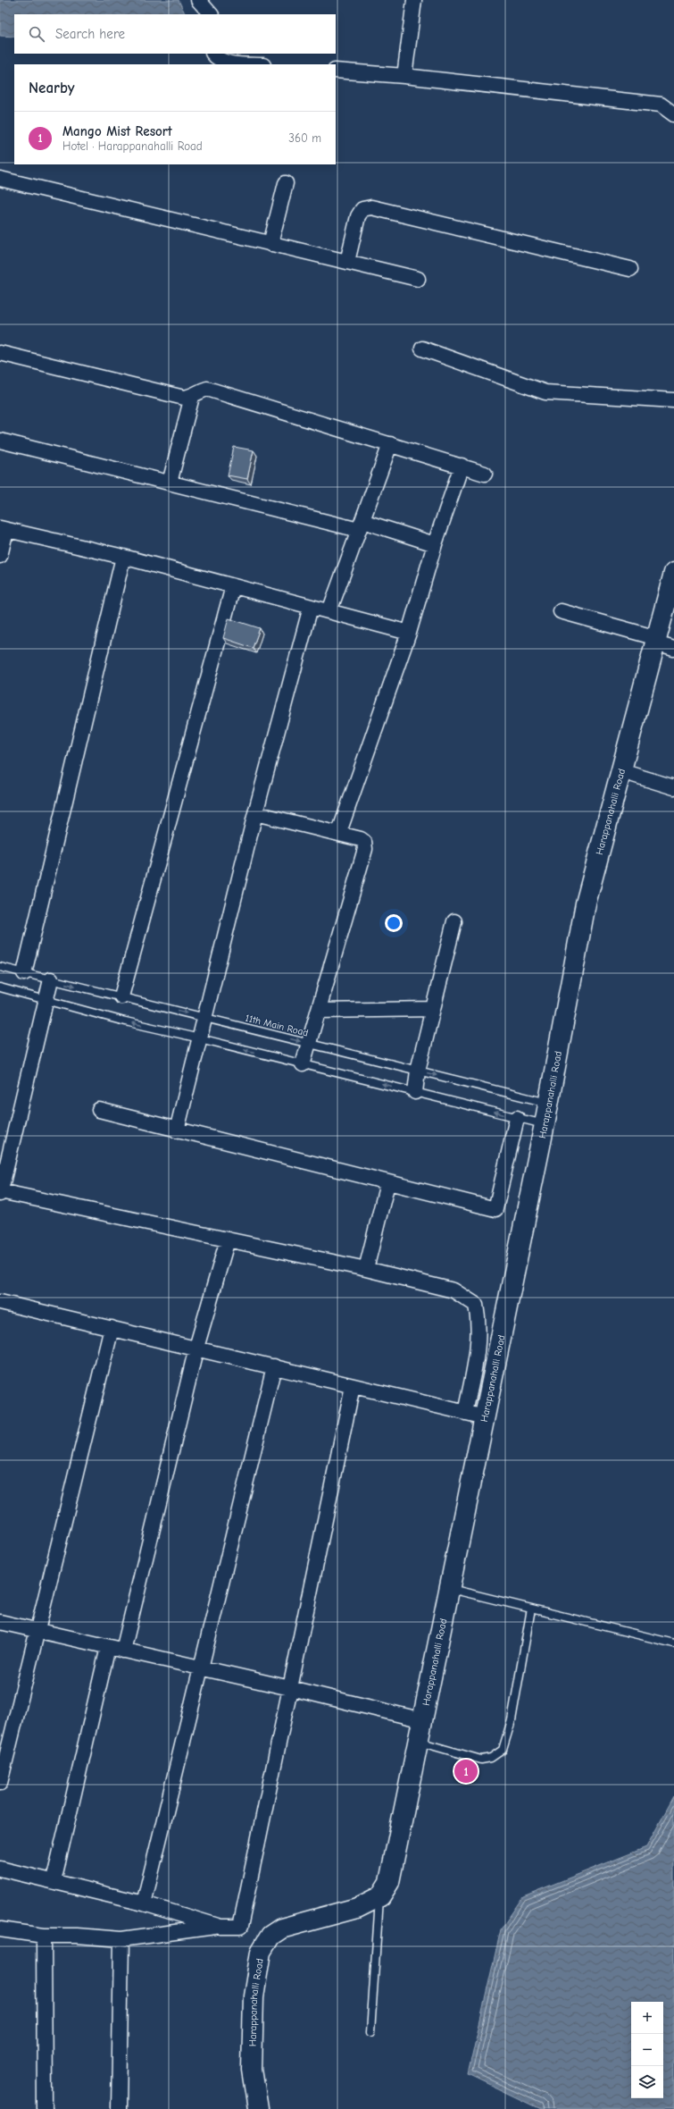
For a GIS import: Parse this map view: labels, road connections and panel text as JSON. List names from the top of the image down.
{
  "streets": {
    "street": ["Harappanahalli Road"],
    "lane": ["11th Main Road"]
  },
  "crossings": [
    ["Harappanahalli Road", "11th Main Road"]
  ],
  "page": {
    "search": "Search here",
    "heading": "Nearby",
    "list": [
      {
        "mark": "1",
        "name": "Mango Mist Resort",
        "note": "Hotel · Harappanahalli Road",
        "value": "360 m"
      }
    ],
    "pins": "1",
    "map_buttons": ["+", "−"]
  }
}
